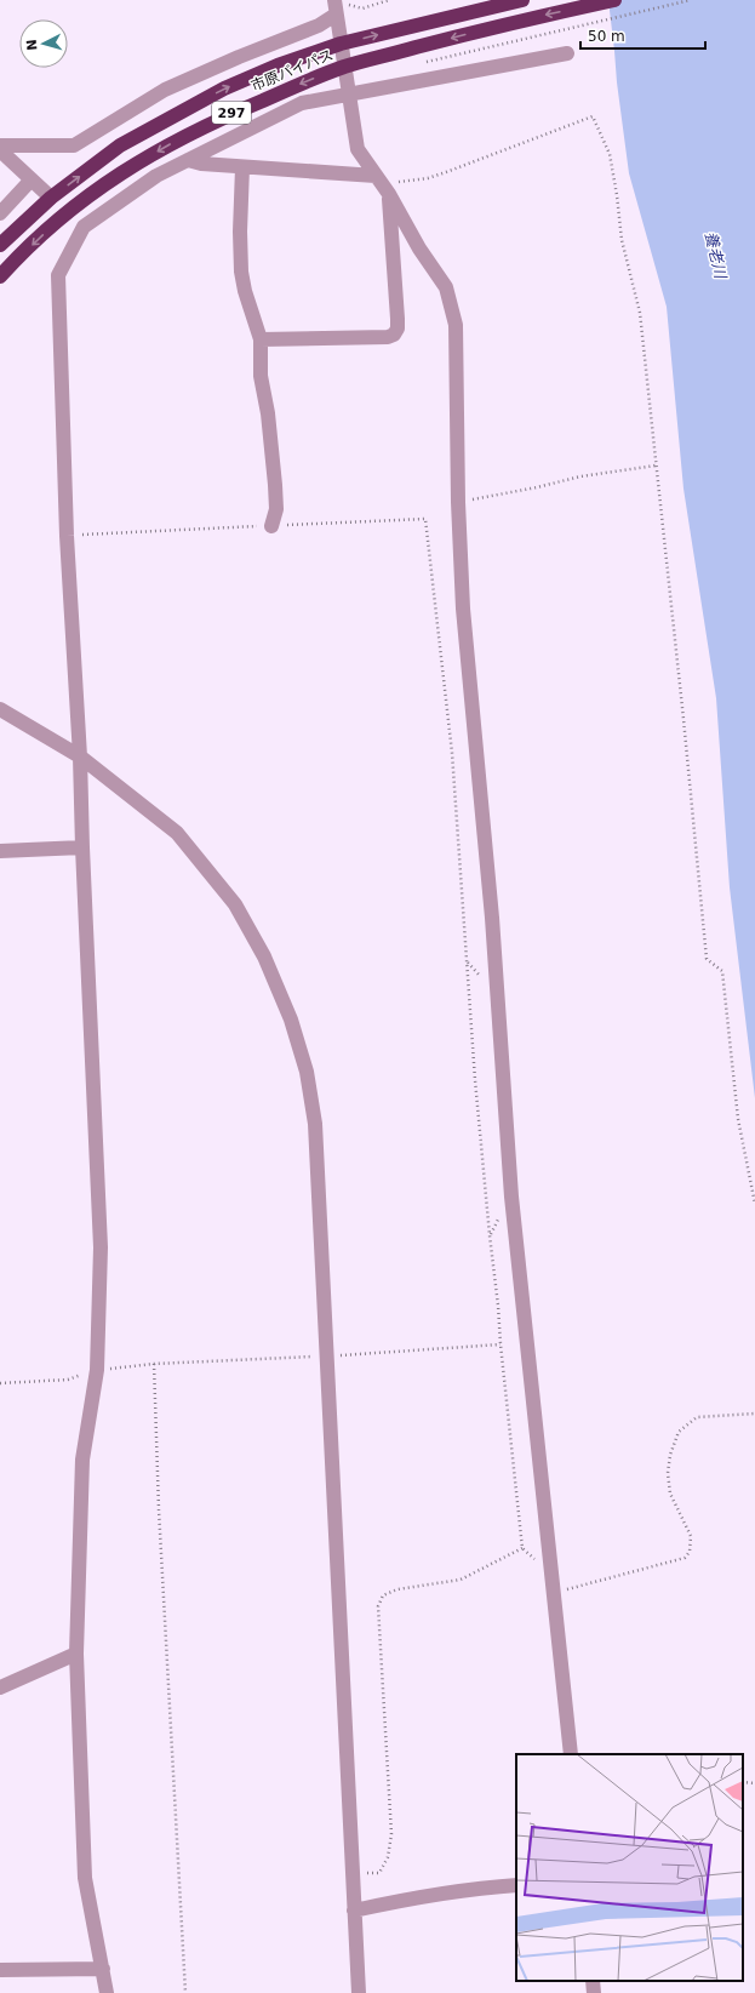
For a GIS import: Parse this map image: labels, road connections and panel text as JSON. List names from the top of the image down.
{
  "streets": {
    "highway": ["市原バイパス", "297"]
  },
  "water": ["養老川"],
  "scale_bar": "50 m",
  "north": "left"
}
